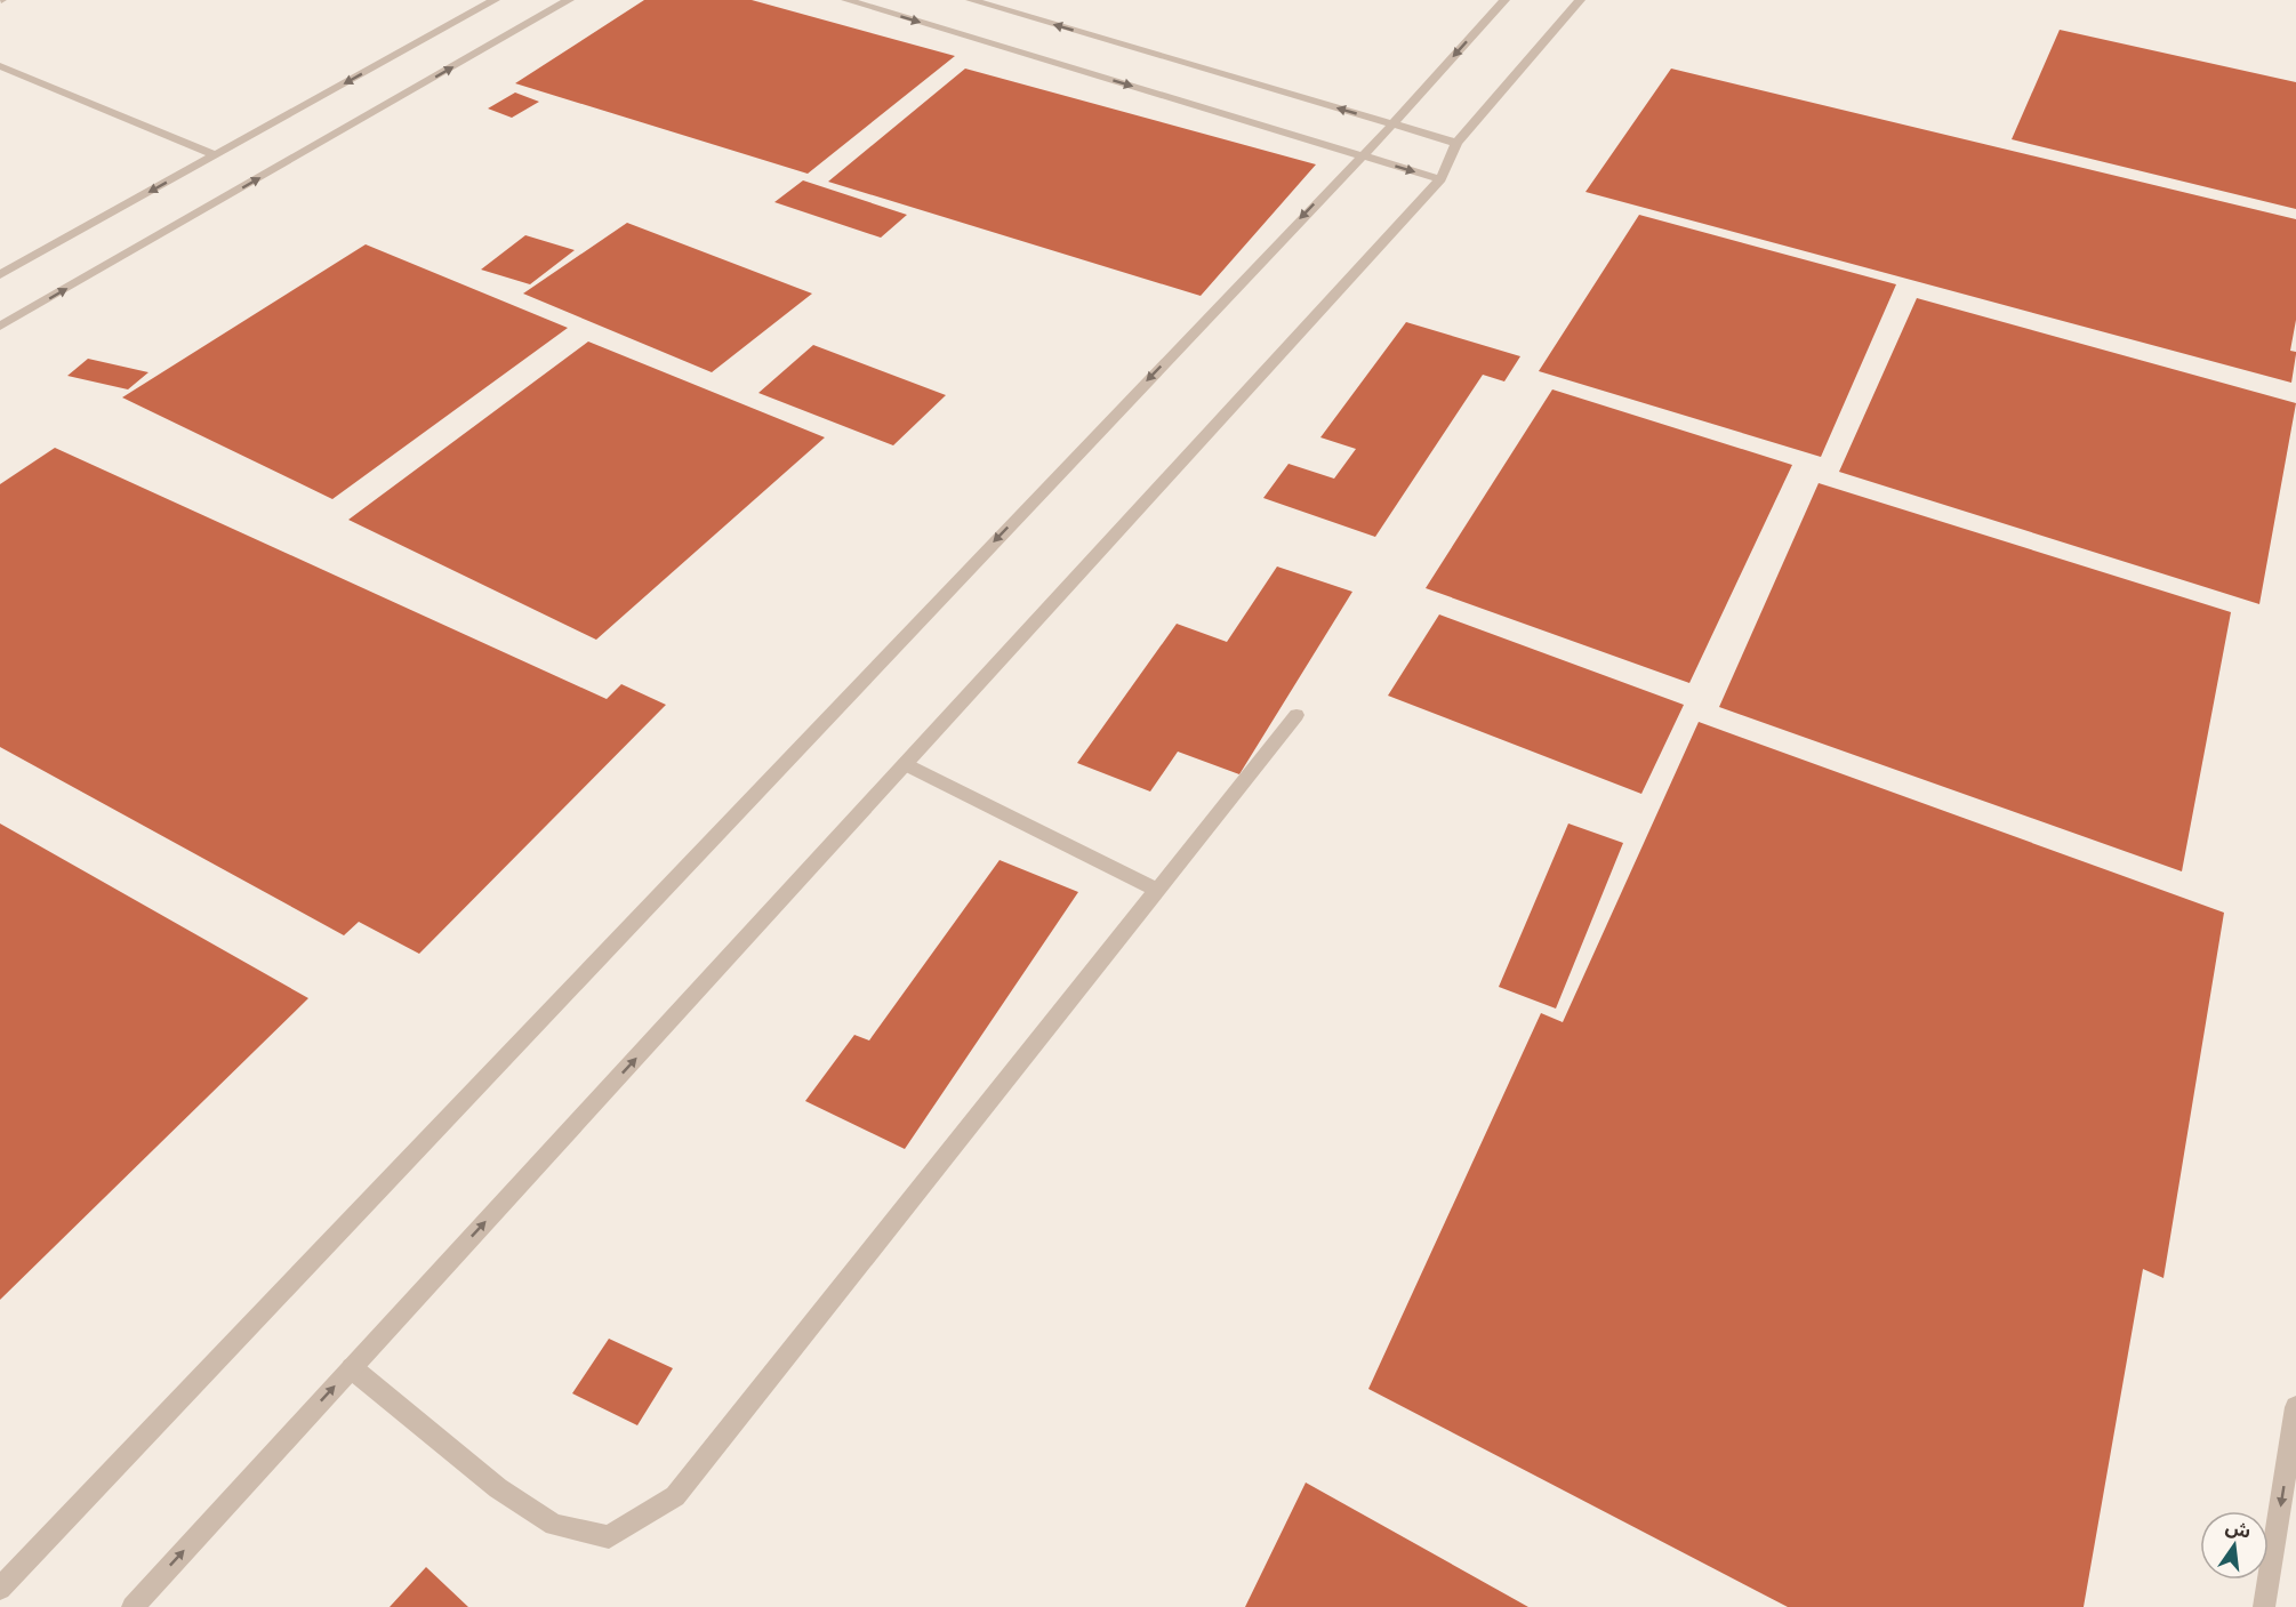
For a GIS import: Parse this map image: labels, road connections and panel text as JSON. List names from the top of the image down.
{
  "north": "top"
}
